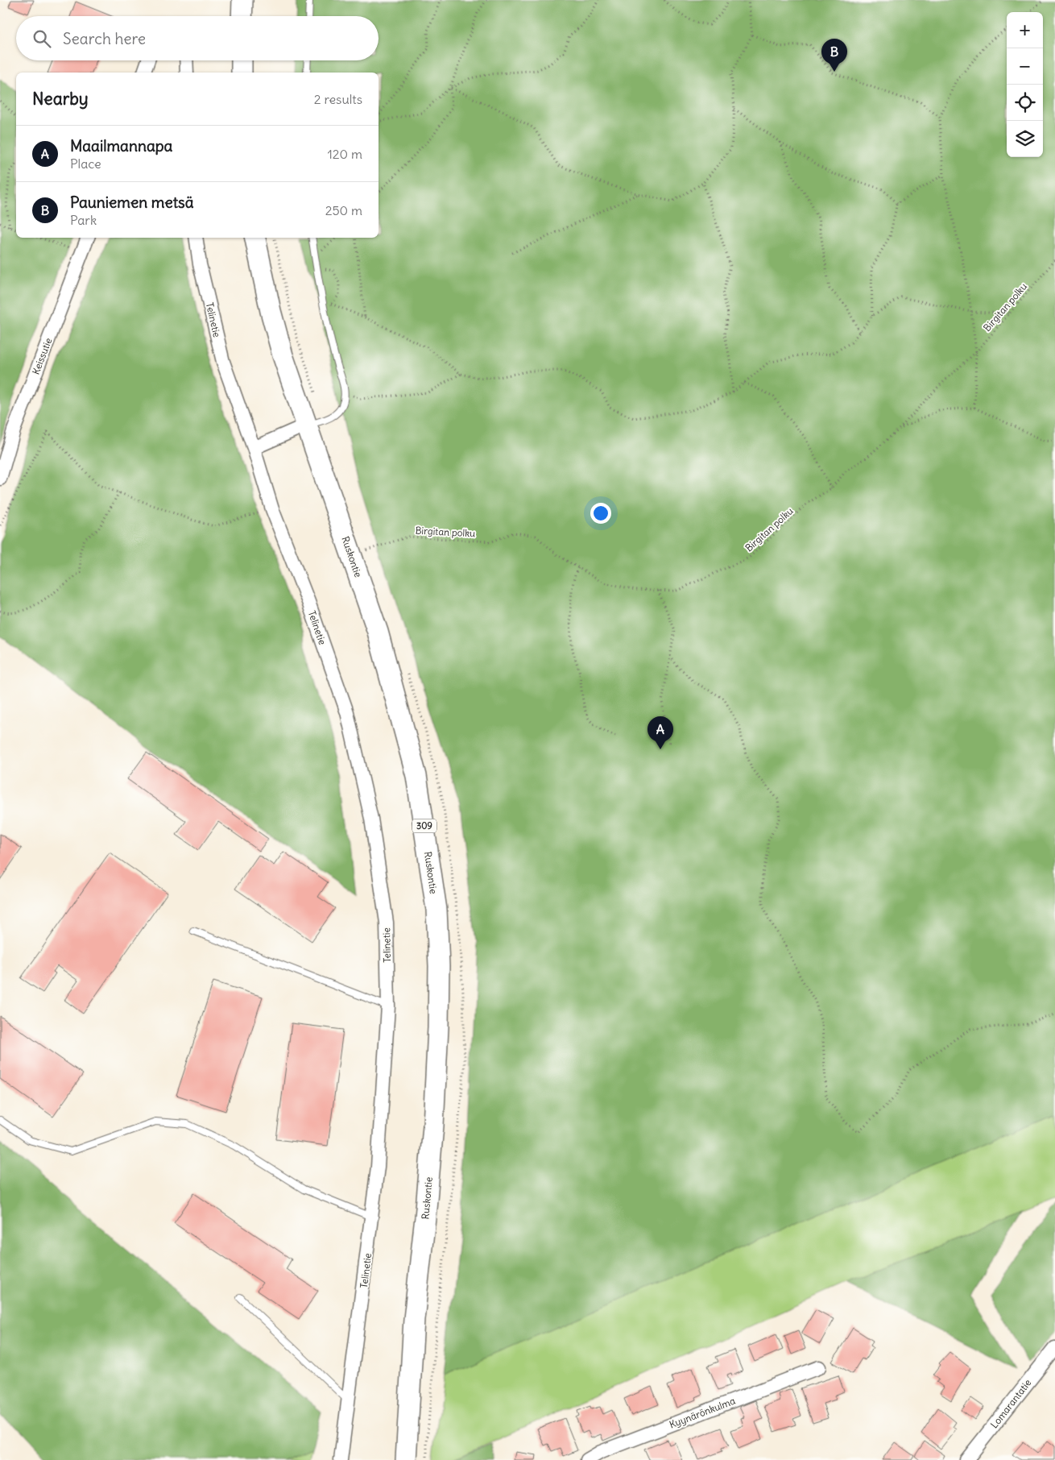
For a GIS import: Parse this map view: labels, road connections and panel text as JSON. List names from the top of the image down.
{
  "streets": {
    "main road": ["Ruskontie", "309"],
    "street": [
      "Telinetie",
      "Keissutie",
      "Lomarantatie",
      "Kyynärönkulma"
    ],
    "path": ["Birgitan polku"]
  },
  "page": {
    "map_buttons": ["+", "−"],
    "search": "Search here",
    "pins": ["B", "A"],
    "heading": ["Nearby", "2 results"],
    "list": [
      {
        "mark": "A",
        "name": "Maailmannapa",
        "note": "Place",
        "value": "120 m"
      },
      {
        "mark": "B",
        "name": "Pauniemen metsä",
        "note": "Park",
        "value": "250 m"
      }
    ]
  }
}
